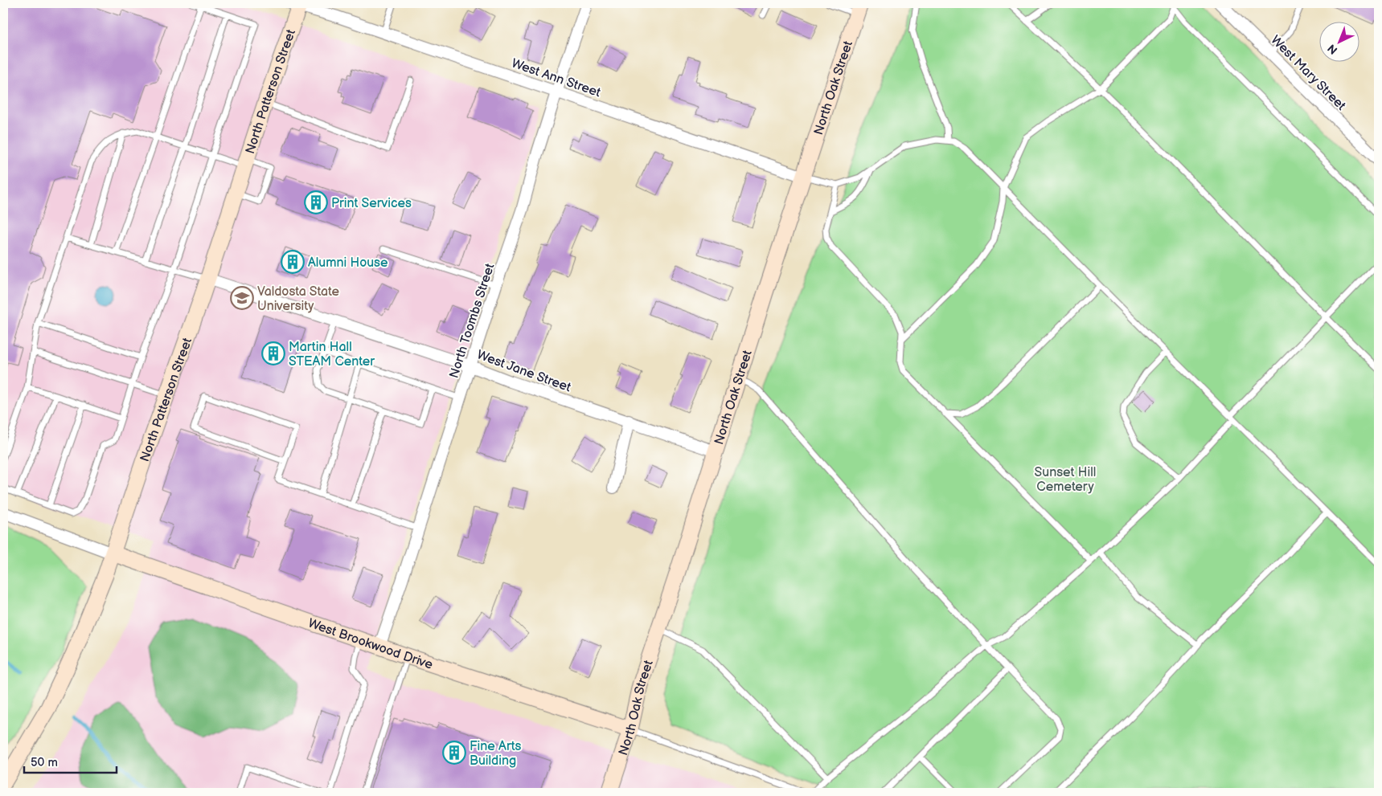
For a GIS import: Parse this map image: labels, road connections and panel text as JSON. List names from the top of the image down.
{
  "streets": {
    "main road": ["North Oak Street", "North Patterson Street", "West Brookwood Drive"],
    "street": [
      "West Mary Street",
      "West Ann Street",
      "North Toombs Street",
      "West Jane Street"
    ]
  },
  "crossings": [
    ["West Ann Street", "North Oak Street"],
    ["West Ann Street", "North Patterson Street"],
    ["West Ann Street", "North Toombs Street"],
    ["North Oak Street", "West Jane Street"],
    ["North Oak Street", "West Brookwood Drive"],
    ["North Patterson Street", "West Jane Street"],
    ["North Patterson Street", "West Brookwood Drive"],
    ["North Toombs Street", "West Jane Street"],
    ["North Toombs Street", "West Brookwood Drive"]
  ],
  "parks": ["Sunset Hill Cemetery"],
  "places": {
    "building": [
      "Print Services",
      "Alumni House",
      "Martin Hall STEAM Center",
      "Fine Arts Building"
    ],
    "school or university": ["Valdosta State University"]
  },
  "scale_bar": "50 m",
  "north": "bottom left"
}
